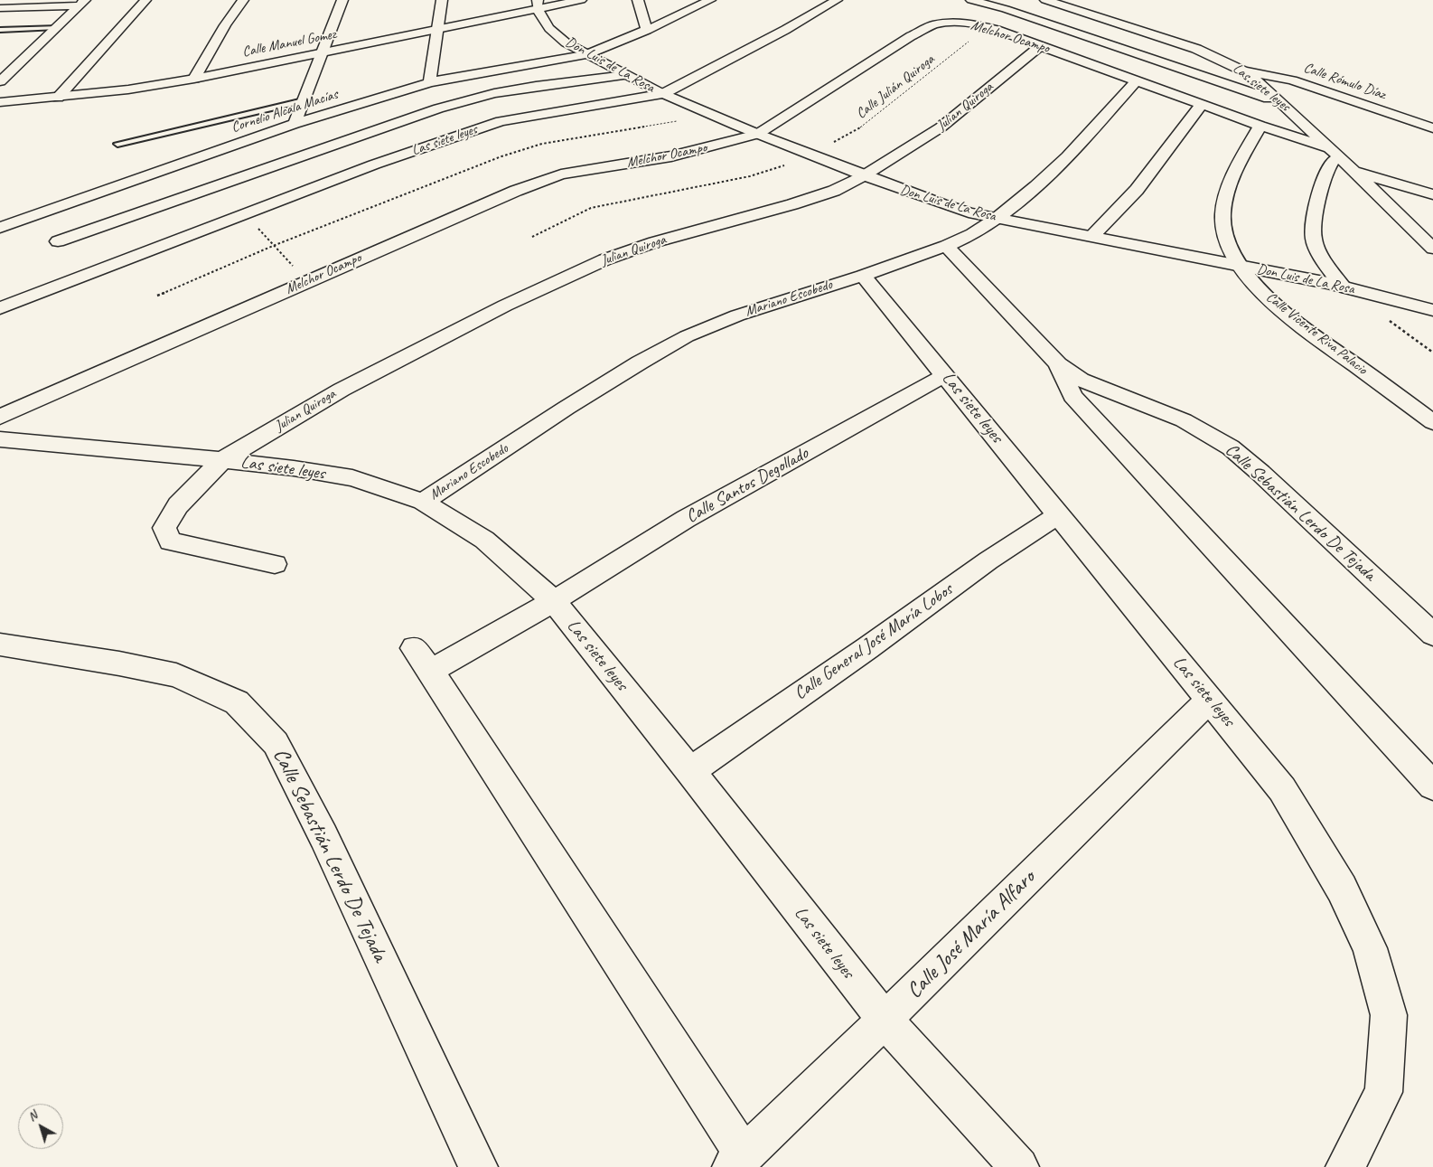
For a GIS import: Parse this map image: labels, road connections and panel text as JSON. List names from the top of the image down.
{
  "streets": {
    "street": [
      "Melchor Ocampo",
      "Calle Manuel Gomez",
      "Don Luis de La Rosa",
      "Calle Rómulo Díaz",
      "Las siete leyes",
      "Julian Quiroga",
      "Cornelio Alcala Macías",
      "Mariano Escobedo",
      "Calle Vicente Riva Palacio",
      "Calle Santos Degollado",
      "Calle Sebastián Lerdo De Tejada",
      "Calle General José María Lobos",
      "Calle José María Alfaro"
    ],
    "path": ["Calle Julián Quiroga"]
  },
  "crossings": [
    ["Melchor Ocampo", "Don Luis de La Rosa"],
    ["Melchor Ocampo", "Calle Julián Quiroga"],
    ["Melchor Ocampo", "Las siete leyes"],
    ["Melchor Ocampo", "Julian Quiroga"],
    ["Melchor Ocampo", "Mariano Escobedo"],
    ["Melchor Ocampo", "Calle Vicente Riva Palacio"],
    ["Calle Manuel Gomez", "Don Luis de La Rosa"],
    ["Don Luis de La Rosa", "Calle Julián Quiroga"],
    ["Don Luis de La Rosa", "Las siete leyes"],
    ["Don Luis de La Rosa", "Julian Quiroga"],
    ["Don Luis de La Rosa", "Cornelio Alcala Macías"],
    ["Don Luis de La Rosa", "Mariano Escobedo"],
    ["Don Luis de La Rosa", "Calle Vicente Riva Palacio"],
    ["Calle Rómulo Díaz", "Las siete leyes"],
    ["Las siete leyes", "Julian Quiroga"],
    ["Las siete leyes", "Mariano Escobedo"],
    ["Las siete leyes", "Calle Santos Degollado"],
    ["Las siete leyes", "Calle General José María Lobos"],
    ["Las siete leyes", "Calle José María Alfaro"],
    ["Mariano Escobedo", "Calle Sebastián Lerdo De Tejada"],
    ["Calle Santos Degollado", "Calle José María Alfaro"]
  ],
  "north": "top left"
}
